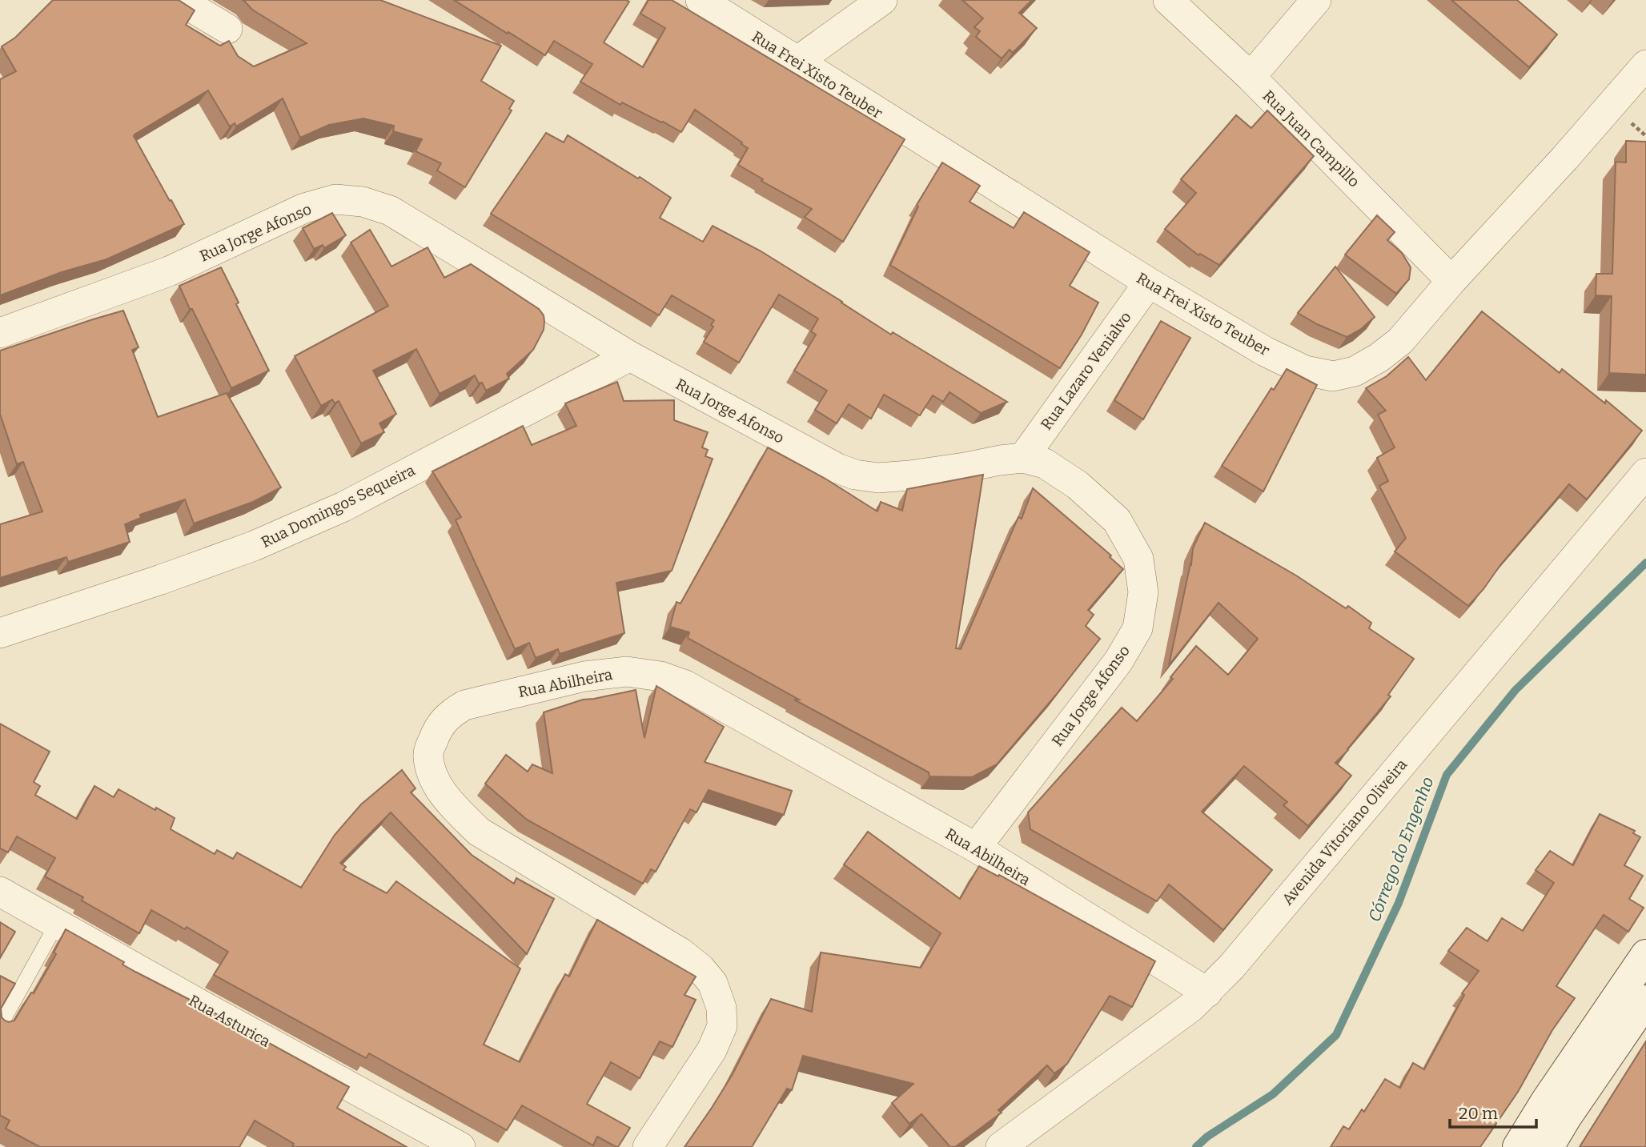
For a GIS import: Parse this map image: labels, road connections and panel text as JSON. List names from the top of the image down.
{
  "streets": {
    "street": [
      "Rua Frei Xisto Teuber",
      "Rua Juan Campillo",
      "Rua Jorge Afonso",
      "Rua Lazaro Venialvo",
      "Rua Domingos Sequeira",
      "Rua Abilheira",
      "Avenida Vitoriano Oliveira",
      "Rua Asturica"
    ]
  },
  "crossings": [
    ["Rua Frei Xisto Teuber", "Rua Juan Campillo"],
    ["Rua Frei Xisto Teuber", "Rua Lazaro Venialvo"],
    ["Rua Jorge Afonso", "Rua Lazaro Venialvo"],
    ["Rua Jorge Afonso", "Rua Domingos Sequeira"],
    ["Rua Jorge Afonso", "Rua Abilheira"],
    ["Rua Abilheira", "Avenida Vitoriano Oliveira"]
  ],
  "water": ["Córrego do Engenho"],
  "scale_bar": "20 m"
}
